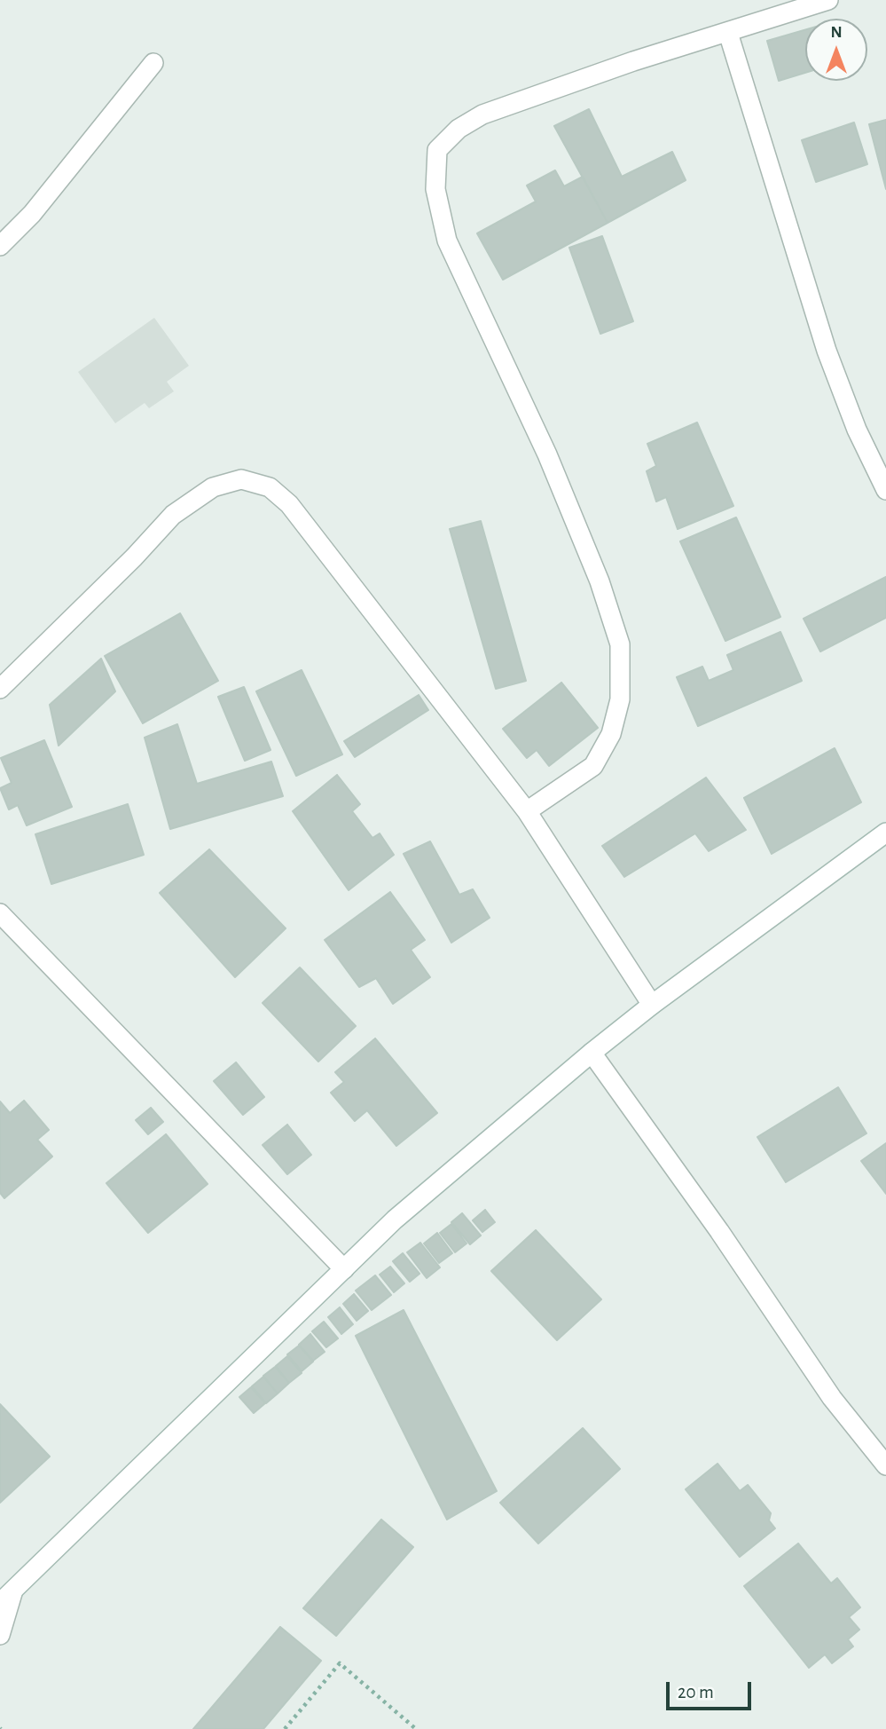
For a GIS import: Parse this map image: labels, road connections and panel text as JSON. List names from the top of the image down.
{
  "scale_bar": "20 m",
  "north": "top"
}
